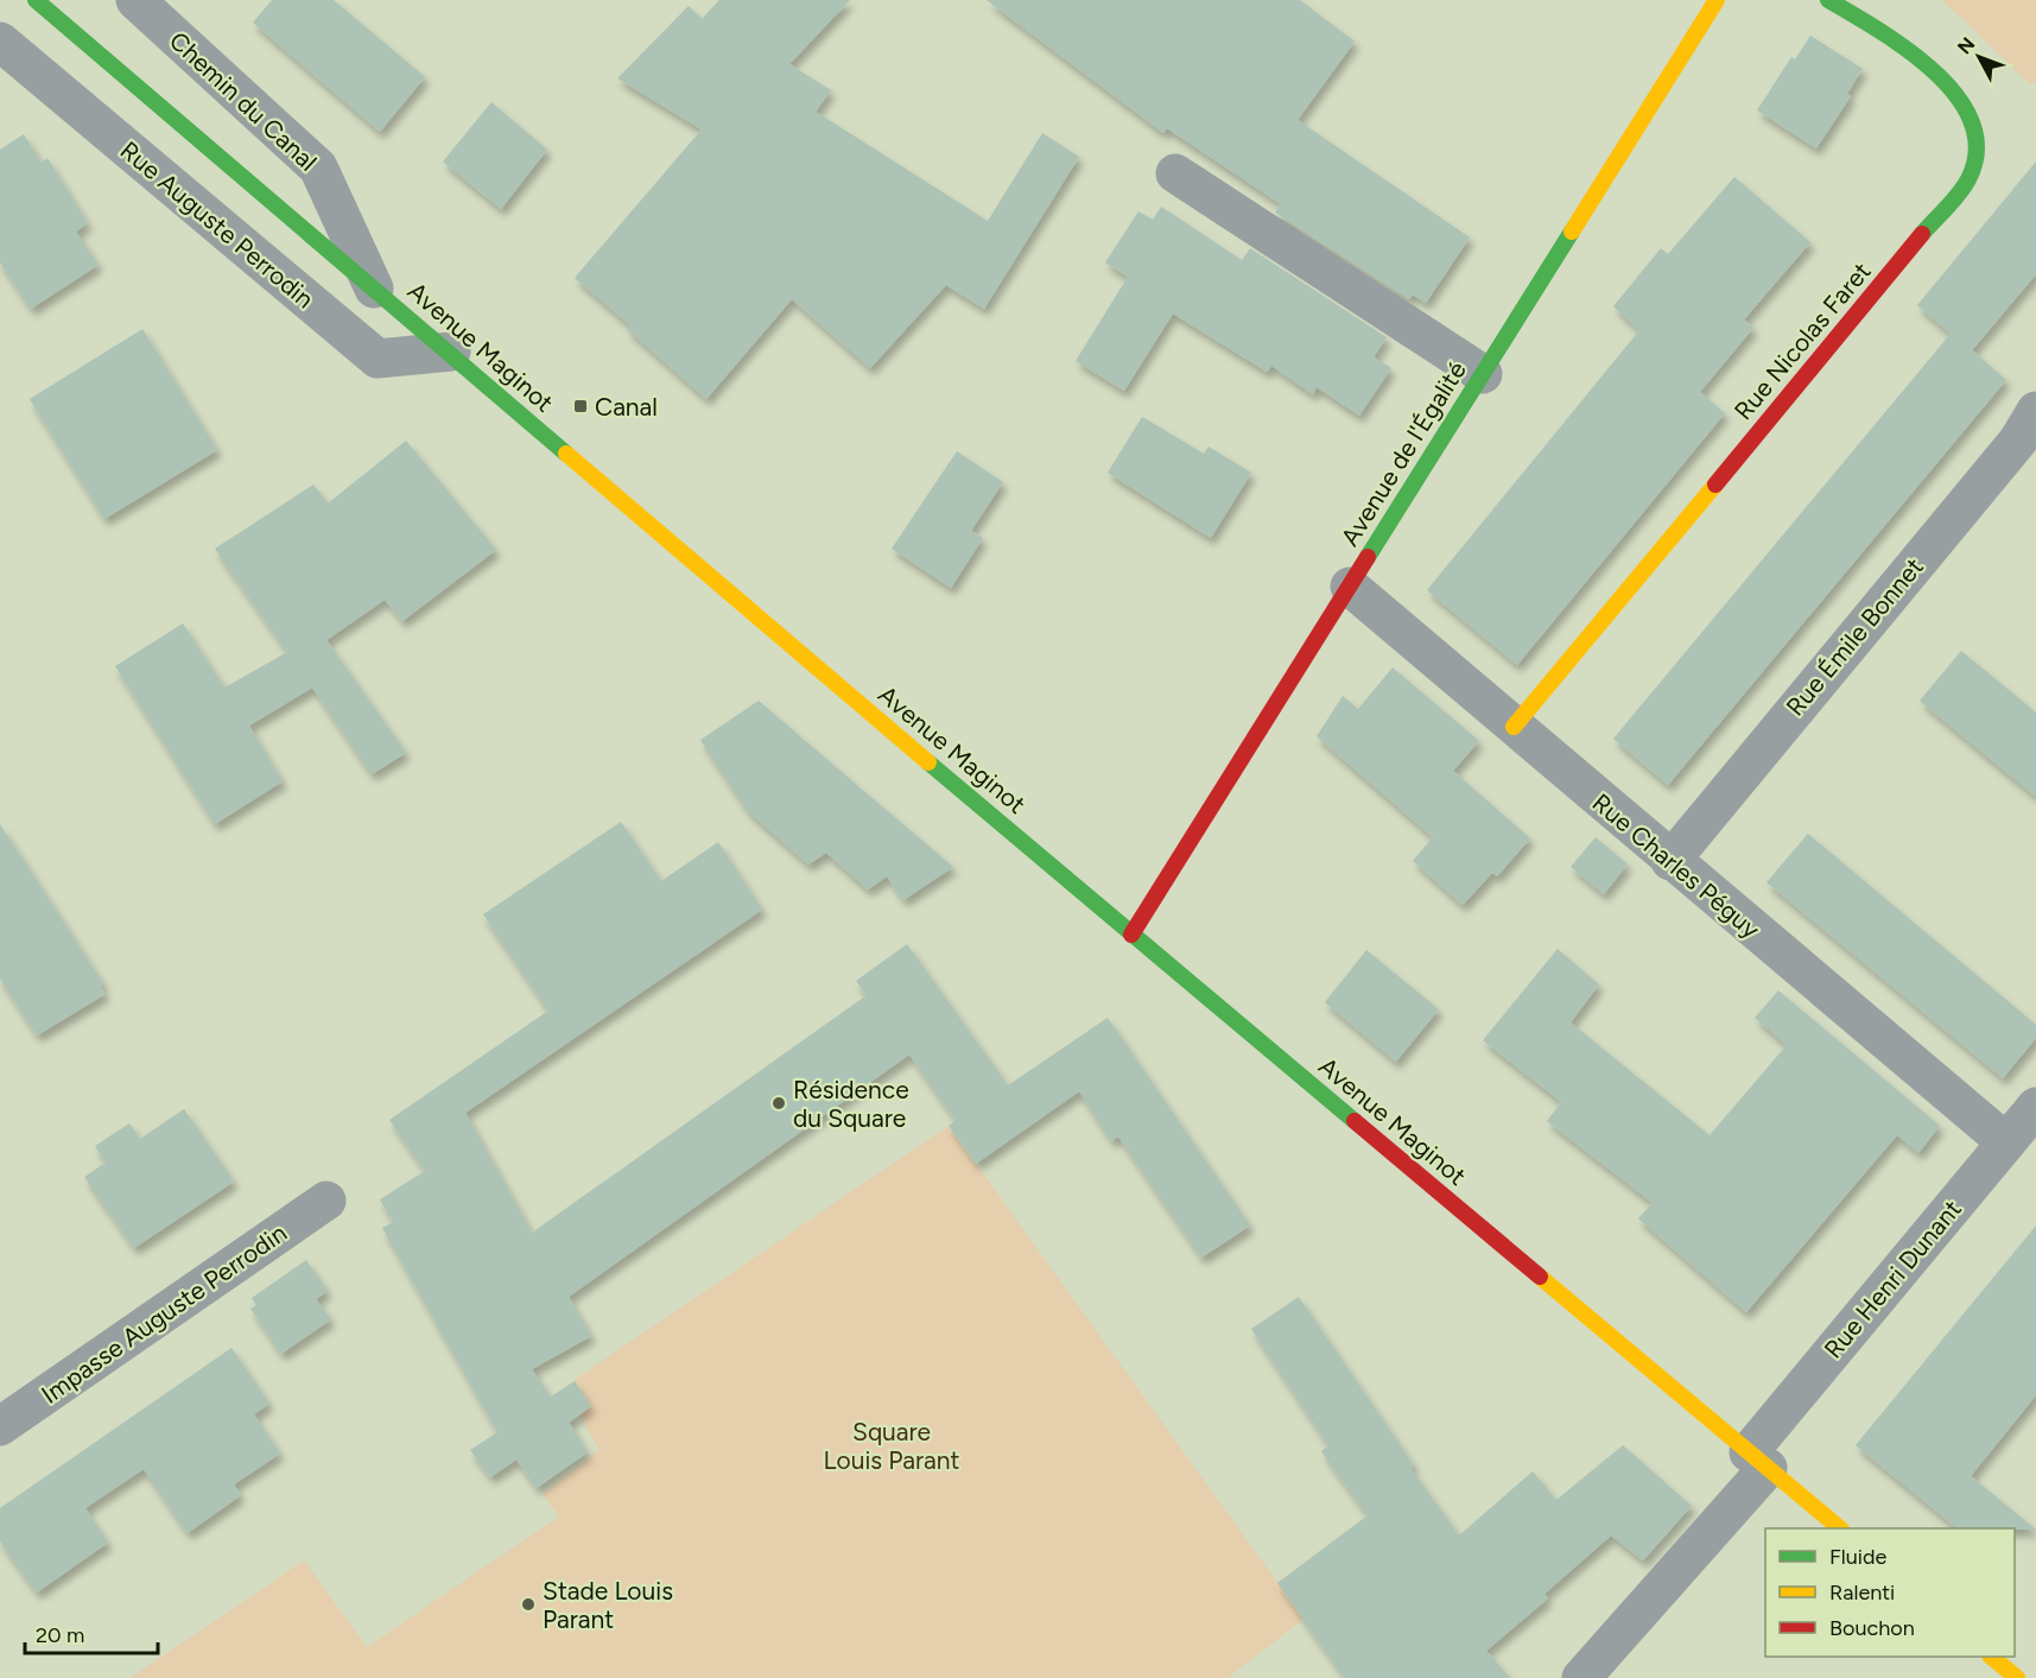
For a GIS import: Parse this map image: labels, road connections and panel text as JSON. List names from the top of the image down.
{
  "streets": {
    "main road": ["Rue Nicolas Faret", "Avenue Maginot", "Avenue de l'Égalité"],
    "street": [
      "Chemin du Canal",
      "Rue Auguste Perrodin",
      "Rue Émile Bonnet",
      "Rue Charles Péguy",
      "Rue Henri Dunant",
      "Impasse Auguste Perrodin"
    ]
  },
  "crossings": [
    ["Chemin du Canal", "Avenue Maginot"],
    ["Rue Auguste Perrodin", "Avenue Maginot"],
    ["Rue Nicolas Faret", "Rue Charles Péguy"],
    ["Avenue Maginot", "Avenue de l'Égalité"],
    ["Avenue Maginot", "Rue Henri Dunant"],
    ["Avenue de l'Égalité", "Rue Charles Péguy"],
    ["Rue Émile Bonnet", "Rue Charles Péguy"],
    ["Rue Charles Péguy", "Rue Henri Dunant"]
  ],
  "parks": ["Square Louis Parant"],
  "places": {
    "transit": ["Canal"],
    "other": ["Résidence du Square", "Stade Louis Parant"]
  },
  "legend": ["Fluide", "Ralenti", "Bouchon"],
  "scale_bar": "20 m",
  "north": "top left"
}
